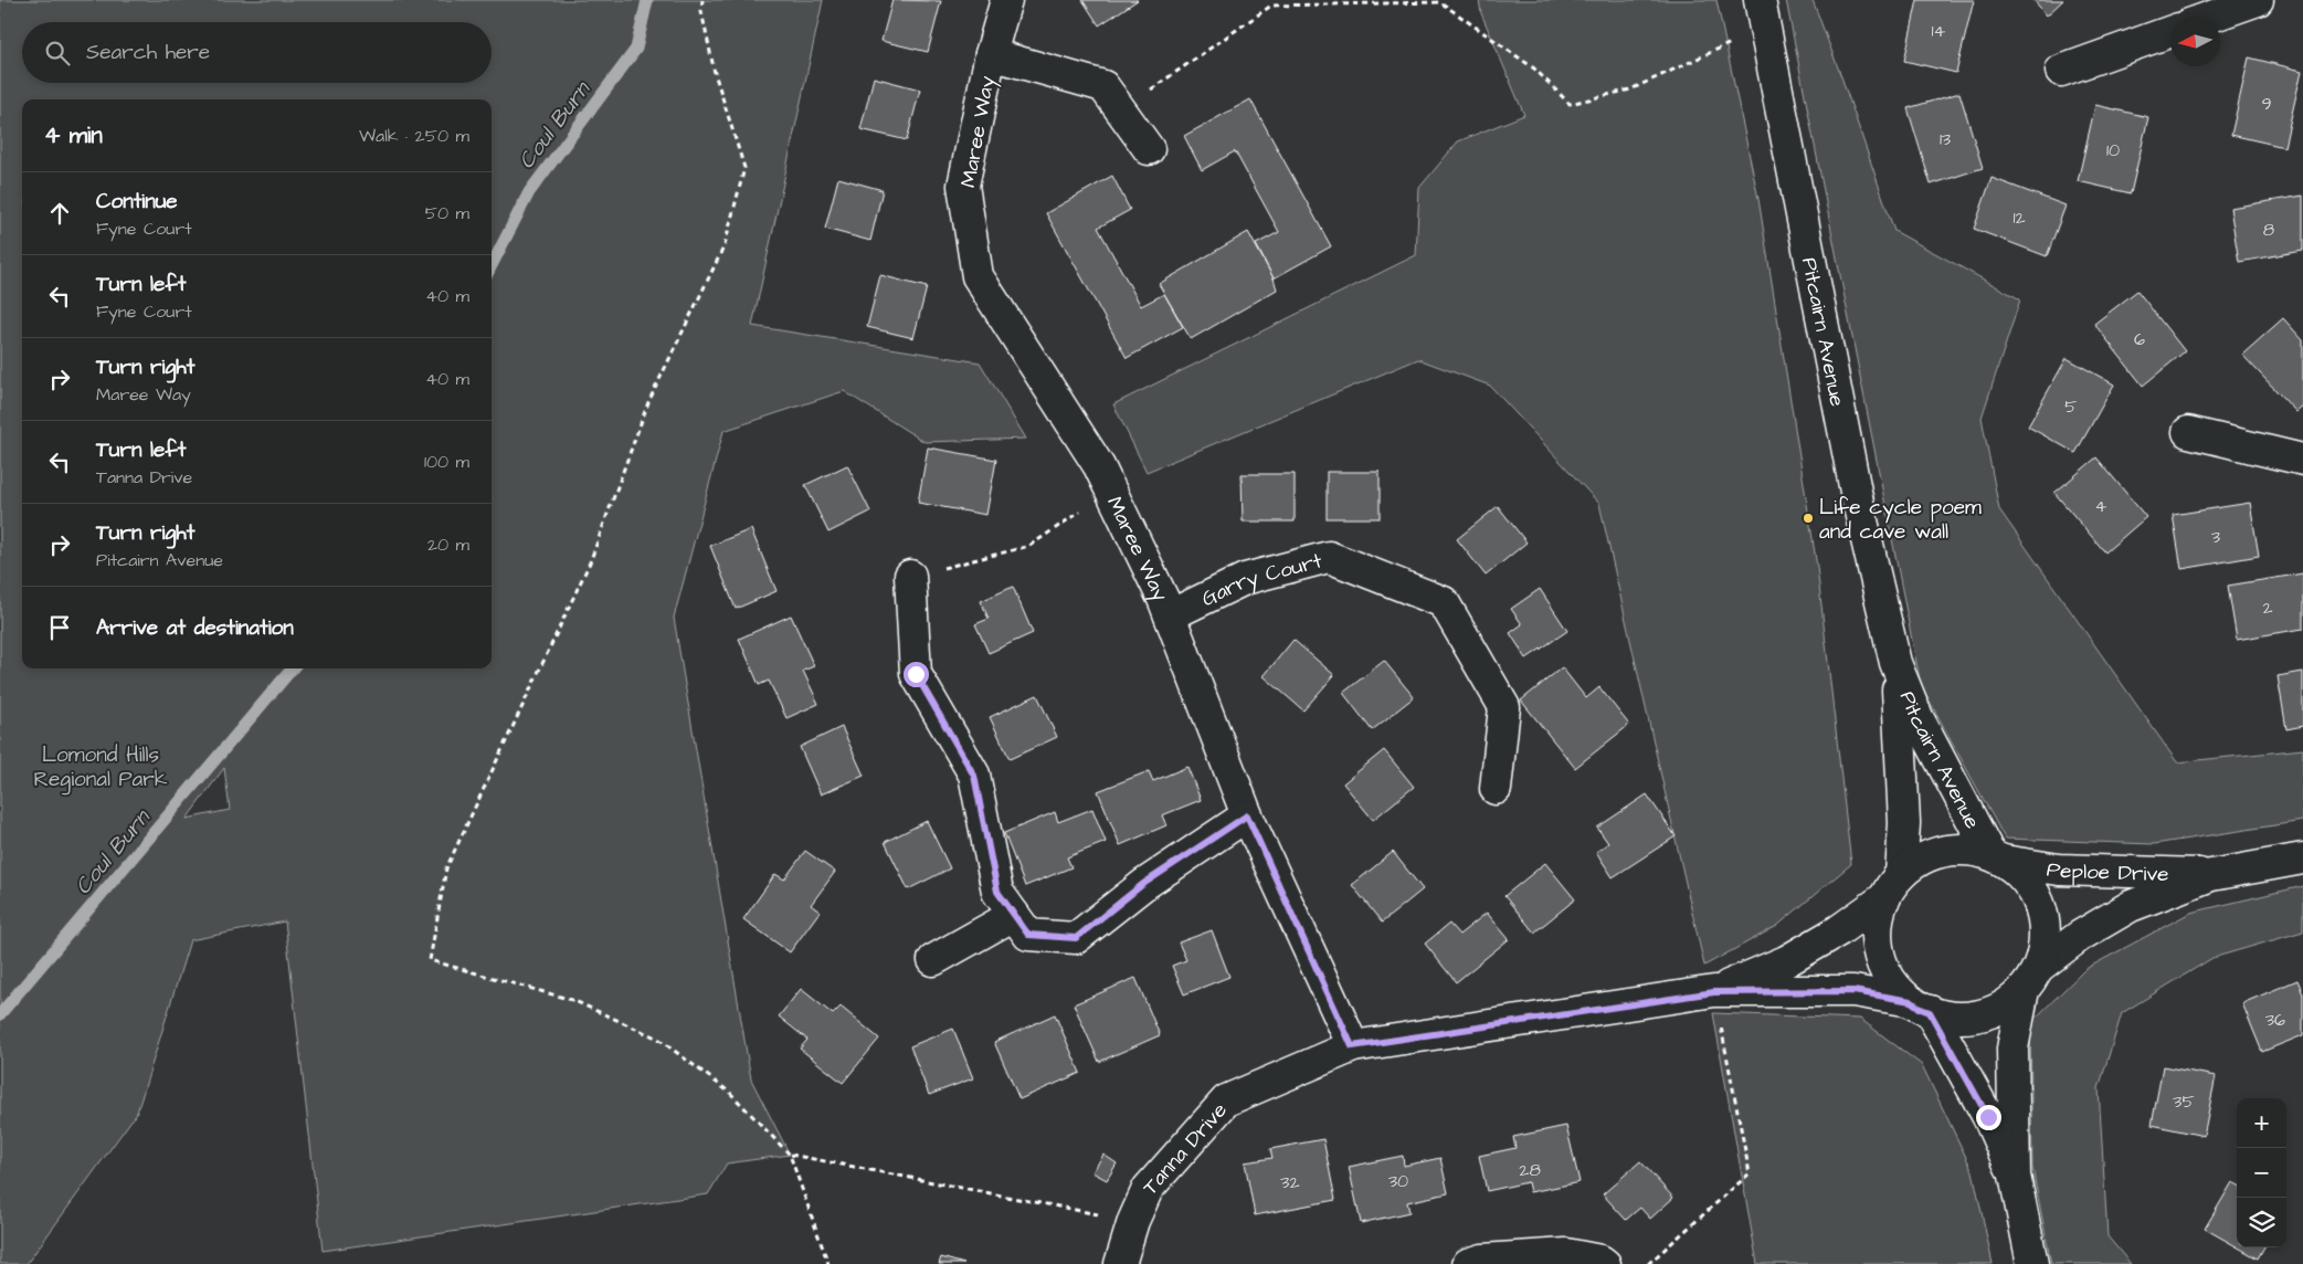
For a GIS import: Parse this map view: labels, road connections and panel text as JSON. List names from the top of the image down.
{
  "streets": {
    "street": [
      "Maree Way",
      "Pitcairn Avenue",
      "Garry Court",
      "Peploe Drive",
      "Tanna Drive"
    ]
  },
  "crossings": [
    ["Maree Way", "Garry Court"],
    ["Maree Way", "Tanna Drive"],
    ["Pitcairn Avenue", "Peploe Drive"],
    ["Pitcairn Avenue", "Tanna Drive"],
    ["Peploe Drive", "Tanna Drive"]
  ],
  "water": ["Coul Burn"],
  "parks": ["Lomond Hills Regional Park"],
  "places": ["Life cycle poem and cave wall"],
  "house_numbers": [
    "14",
    "9",
    "13",
    "10",
    "12",
    "8",
    "6",
    "5",
    "4",
    "3",
    "2",
    "36",
    "35",
    "28",
    "30",
    "32"
  ],
  "north": "left",
  "page": {
    "search": "Search here",
    "heading": ["4 min", "Walk · 250 m"],
    "list": [
      ["Continue", "Fyne Court", "50 m"],
      ["Turn left", "Fyne Court", "40 m"],
      ["Turn right", "Maree Way", "40 m"],
      ["Turn left", "Tanna Drive", "100 m"],
      ["Turn right", "Pitcairn Avenue", "20 m"],
      "Arrive at destination"
    ],
    "map_buttons": ["+", "−"]
  }
}
